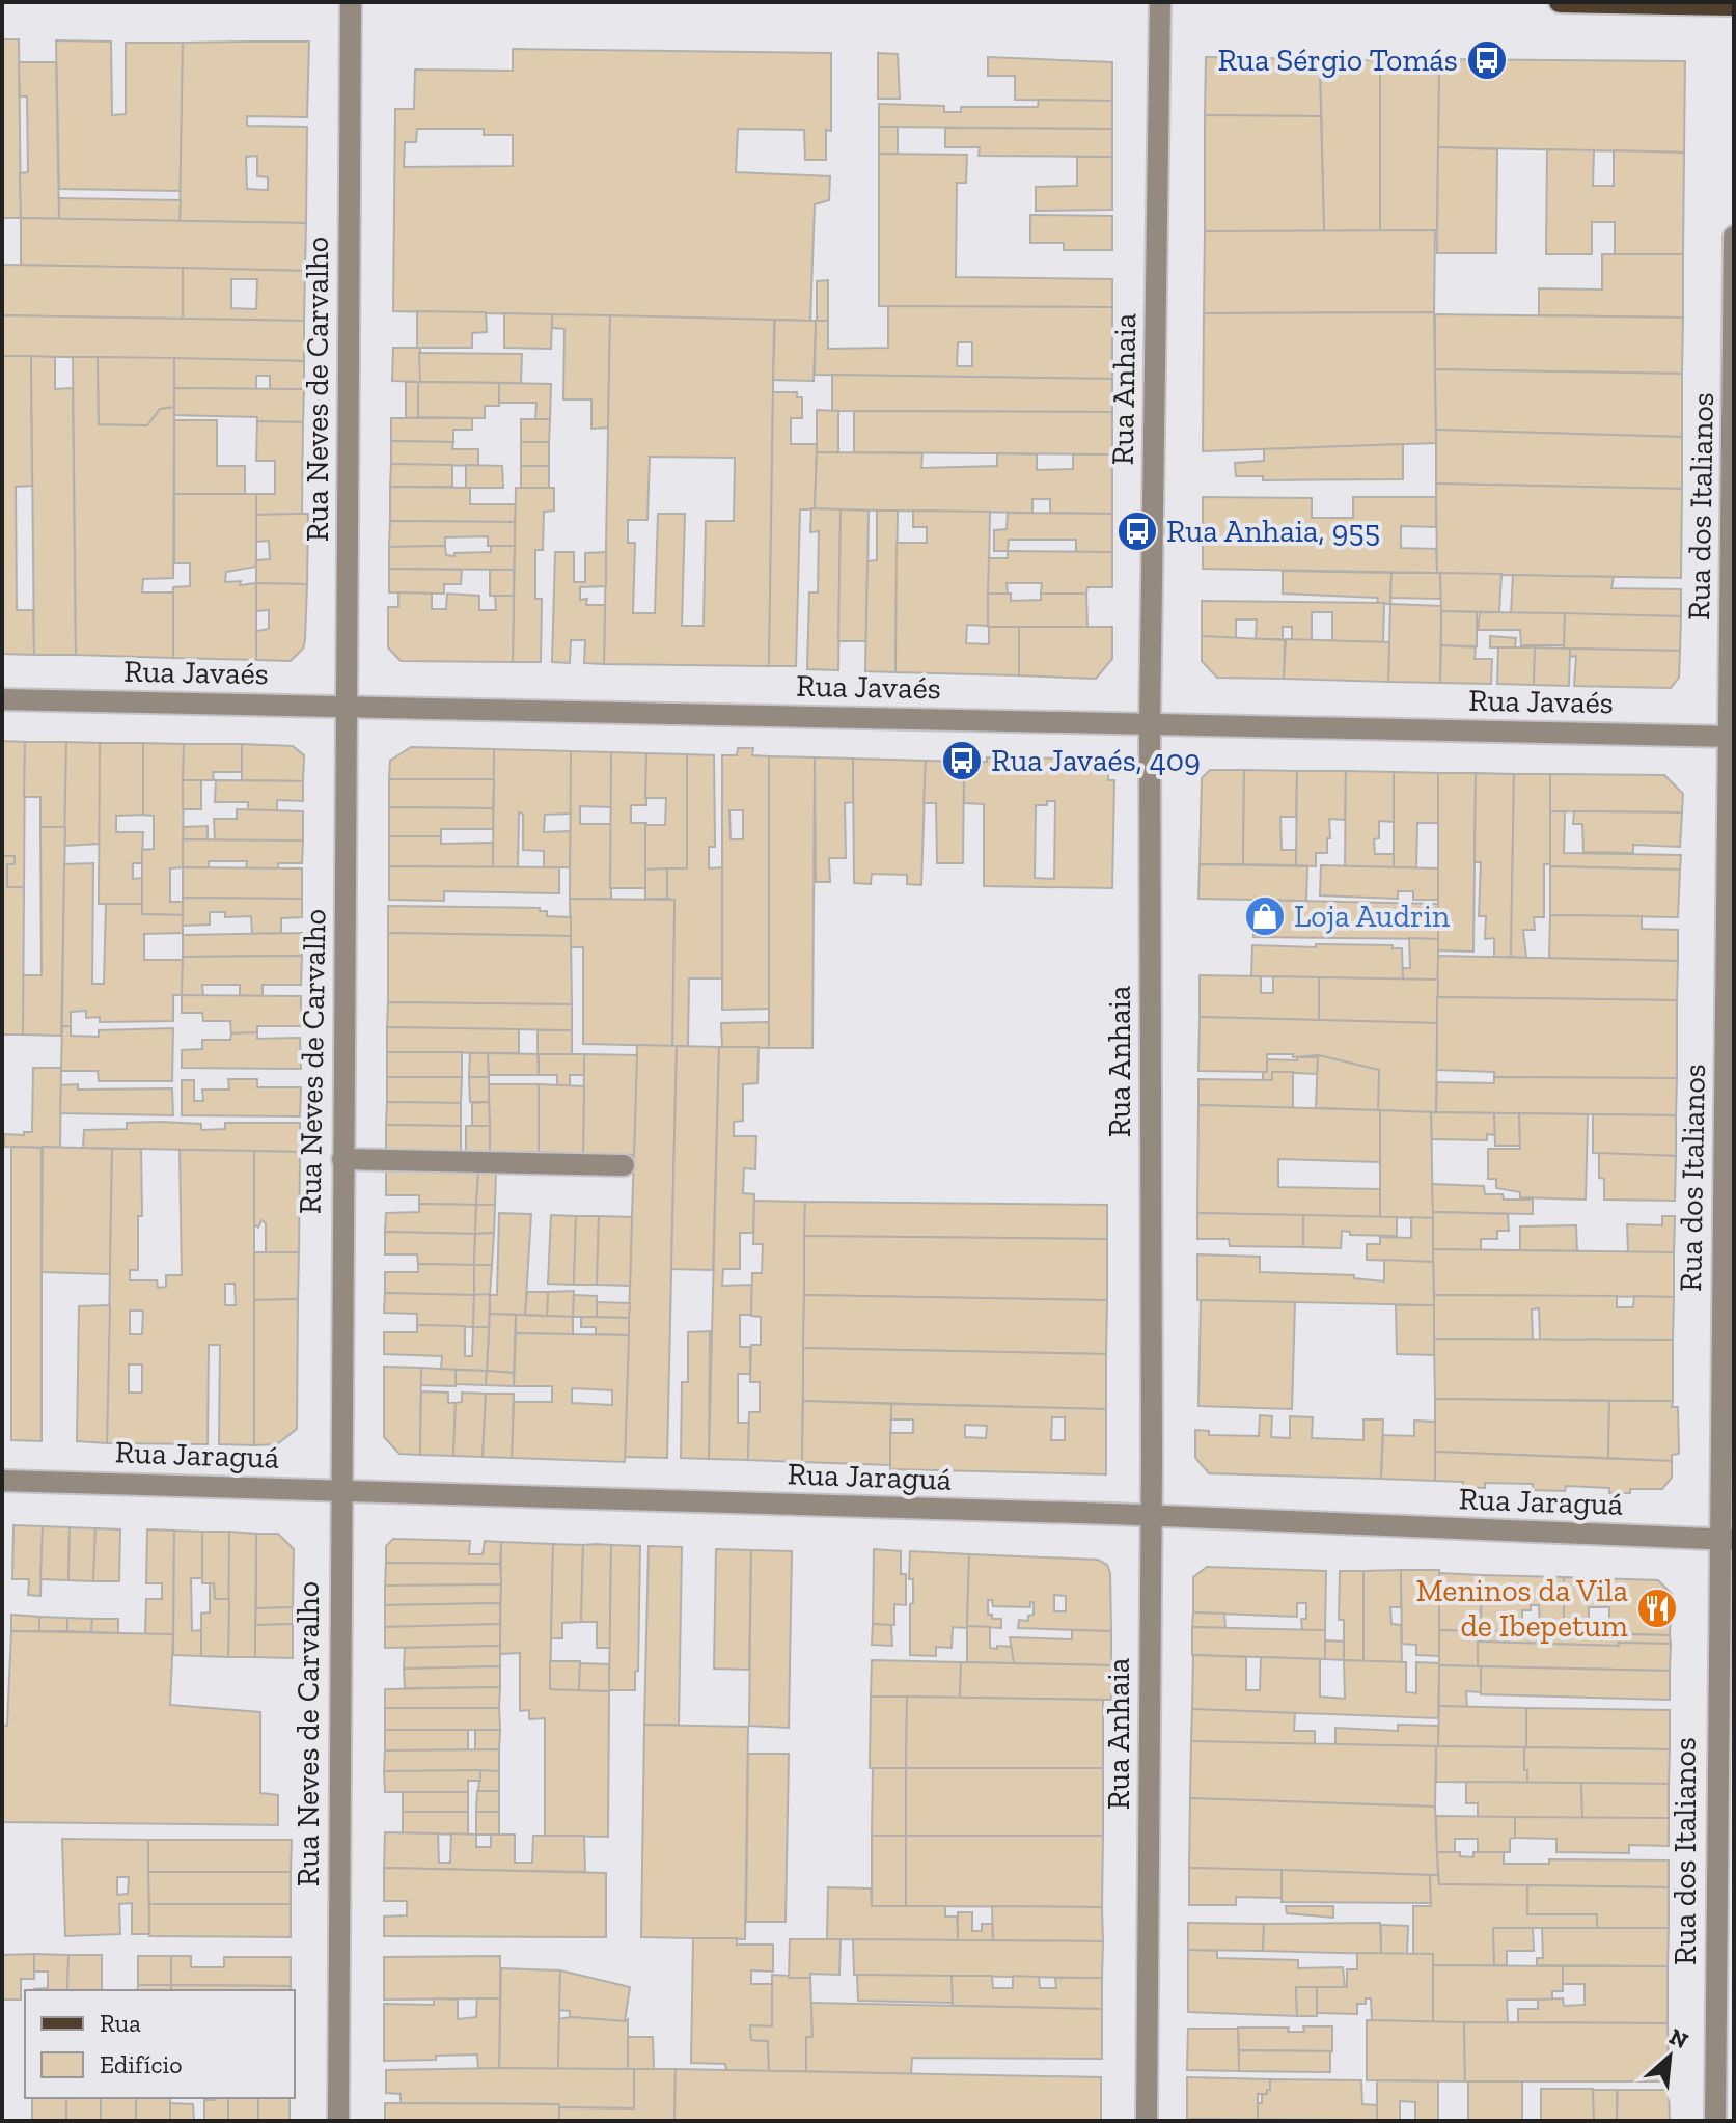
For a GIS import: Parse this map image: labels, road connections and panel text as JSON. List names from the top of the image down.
{
  "streets": {
    "street": [
      "Rua Neves de Carvalho",
      "Rua Anhaia",
      "Rua dos Italianos",
      "Rua Javaés",
      "Rua Jaraguá"
    ]
  },
  "crossings": [
    ["Rua Neves de Carvalho", "Rua Javaés"],
    ["Rua Neves de Carvalho", "Rua Jaraguá"],
    ["Rua Anhaia", "Rua Javaés"],
    ["Rua Anhaia", "Rua Jaraguá"],
    ["Rua dos Italianos", "Rua Javaés"],
    ["Rua dos Italianos", "Rua Jaraguá"]
  ],
  "places": {
    "bus stop": ["Rua Sérgio Tomás", "Rua Anhaia, 955", "Rua Javaés, 409"],
    "shop": ["Loja Audrin"],
    "restaurant": ["Meninos da Vila de Ibepetum"]
  },
  "legend": ["Rua", "Edifício"],
  "north": "top right"
}
